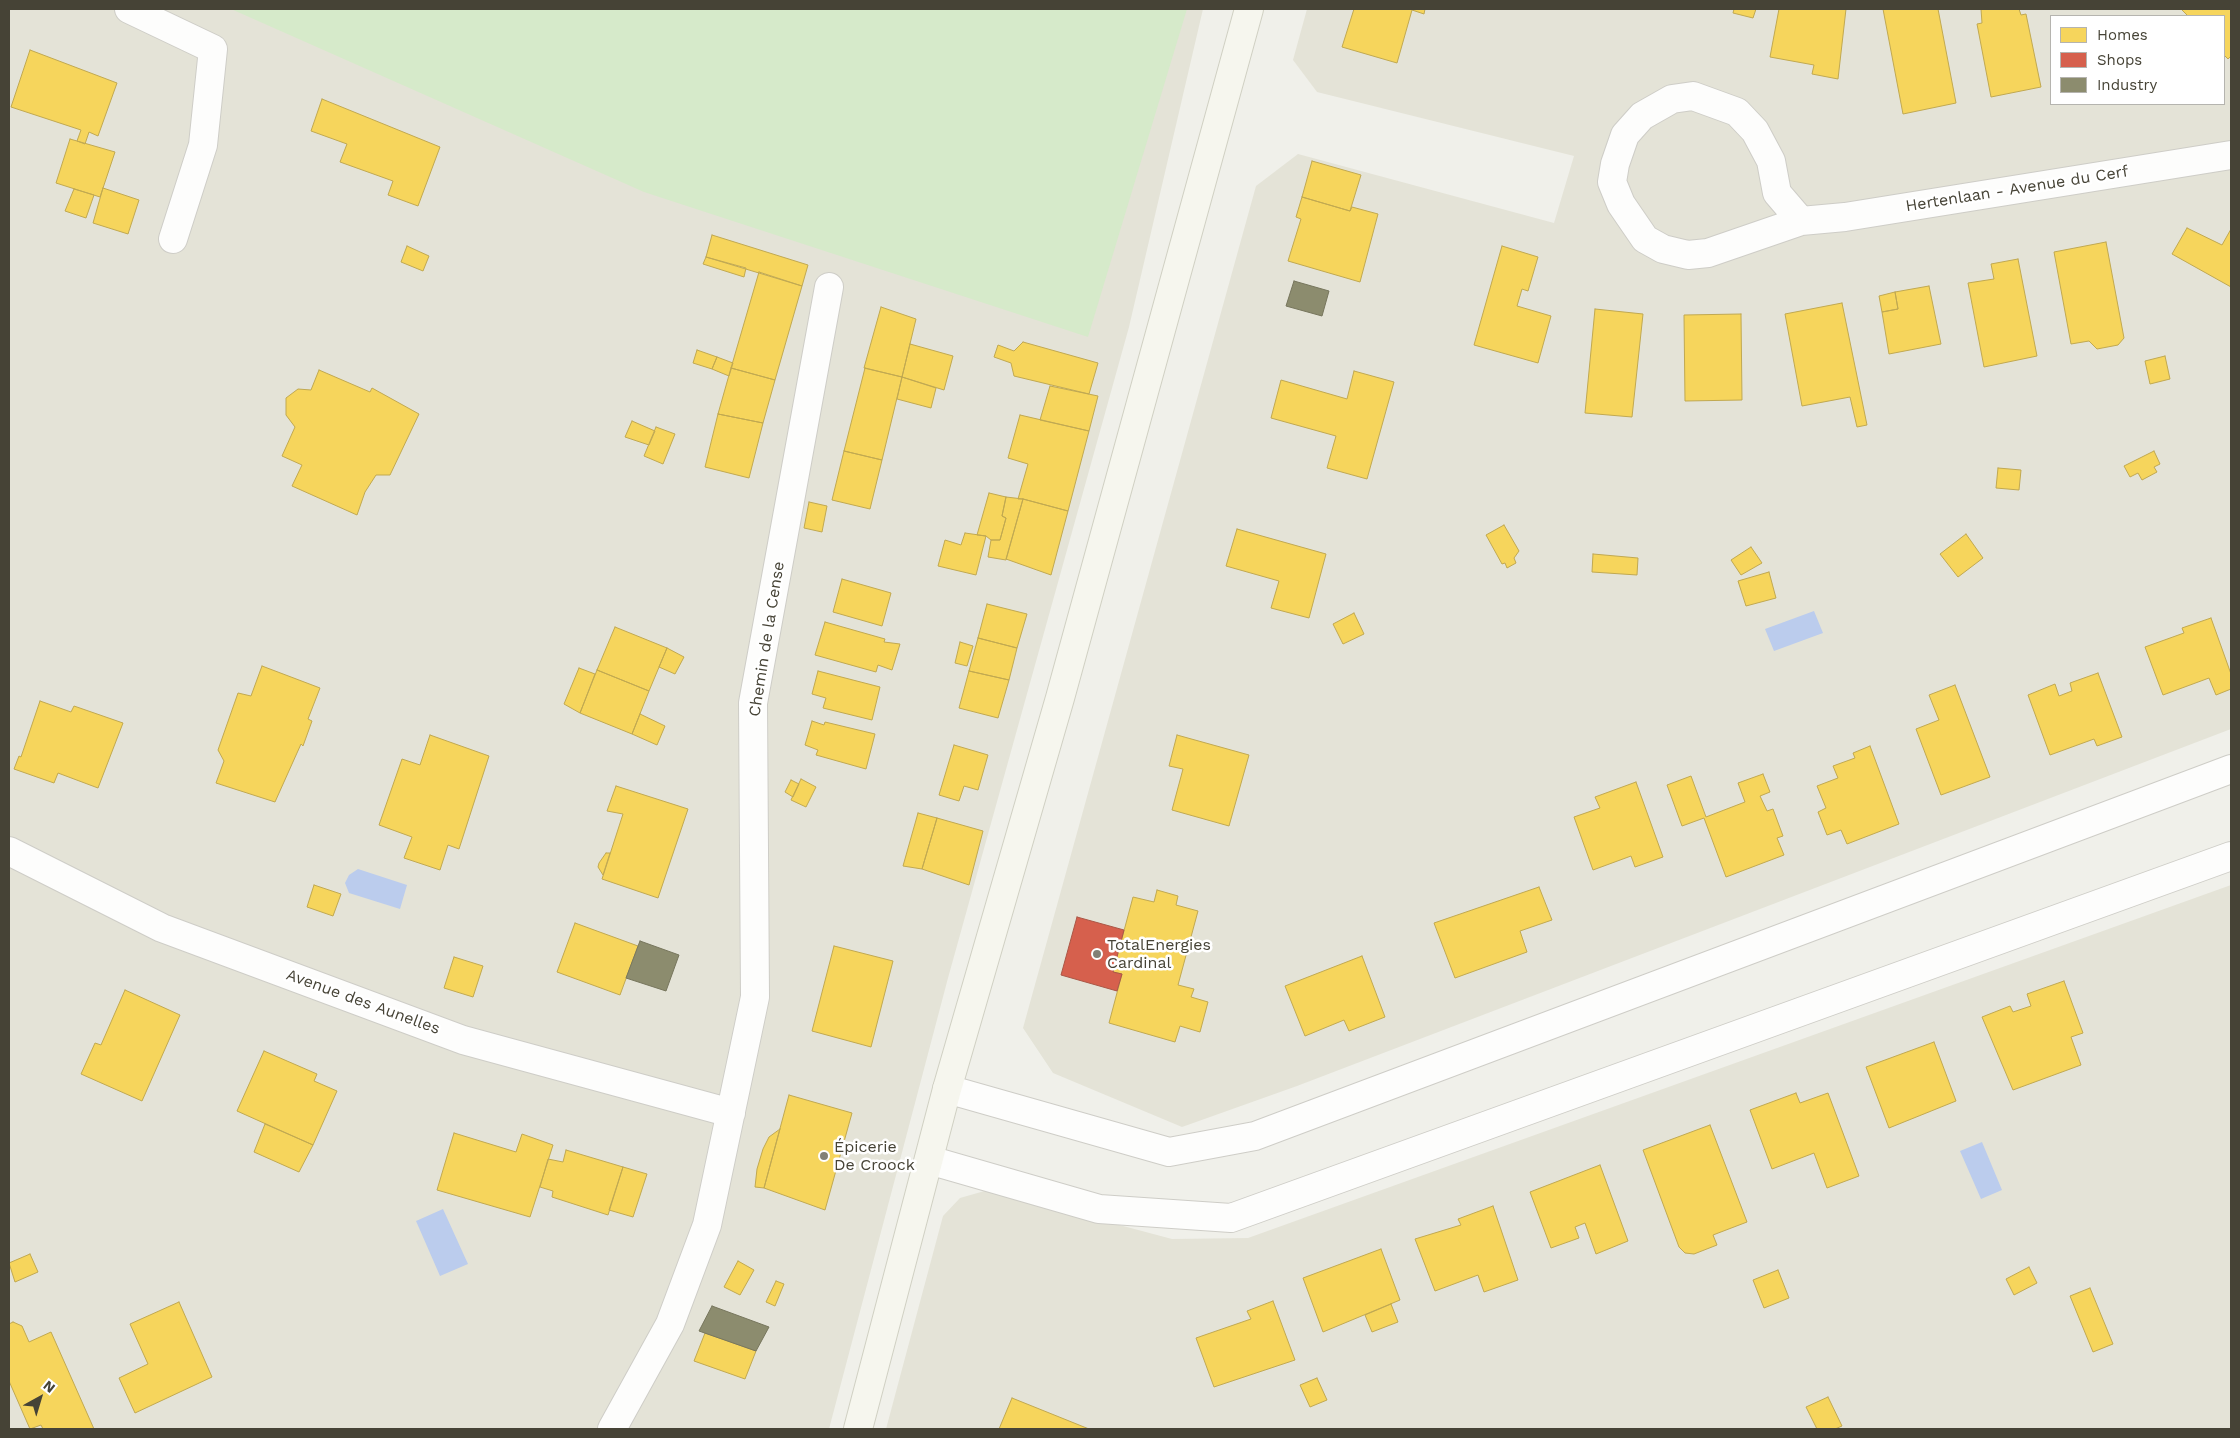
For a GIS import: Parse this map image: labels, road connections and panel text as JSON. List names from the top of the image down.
{
  "streets": {
    "street": ["Hertenlaan - Avenue du Cerf", "Chemin de la Cense", "Avenue des Aunelles"]
  },
  "crossings": [
    ["Chemin de la Cense", "Avenue des Aunelles"]
  ],
  "places": ["TotalEnergies Cardinal", "Épicerie De Croock"],
  "legend": ["Homes", "Shops", "Industry"],
  "north": "top right"
}
